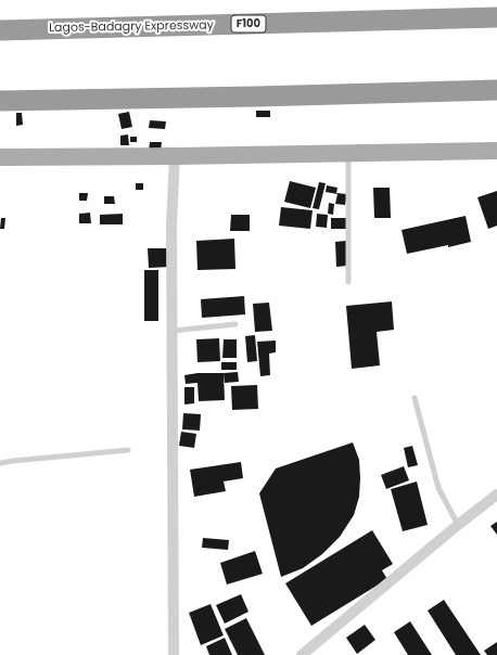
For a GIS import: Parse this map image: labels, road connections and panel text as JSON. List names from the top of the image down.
{
  "streets": {
    "highway": ["F100", "Lagos-Badagry Expressway"]
  }
}
